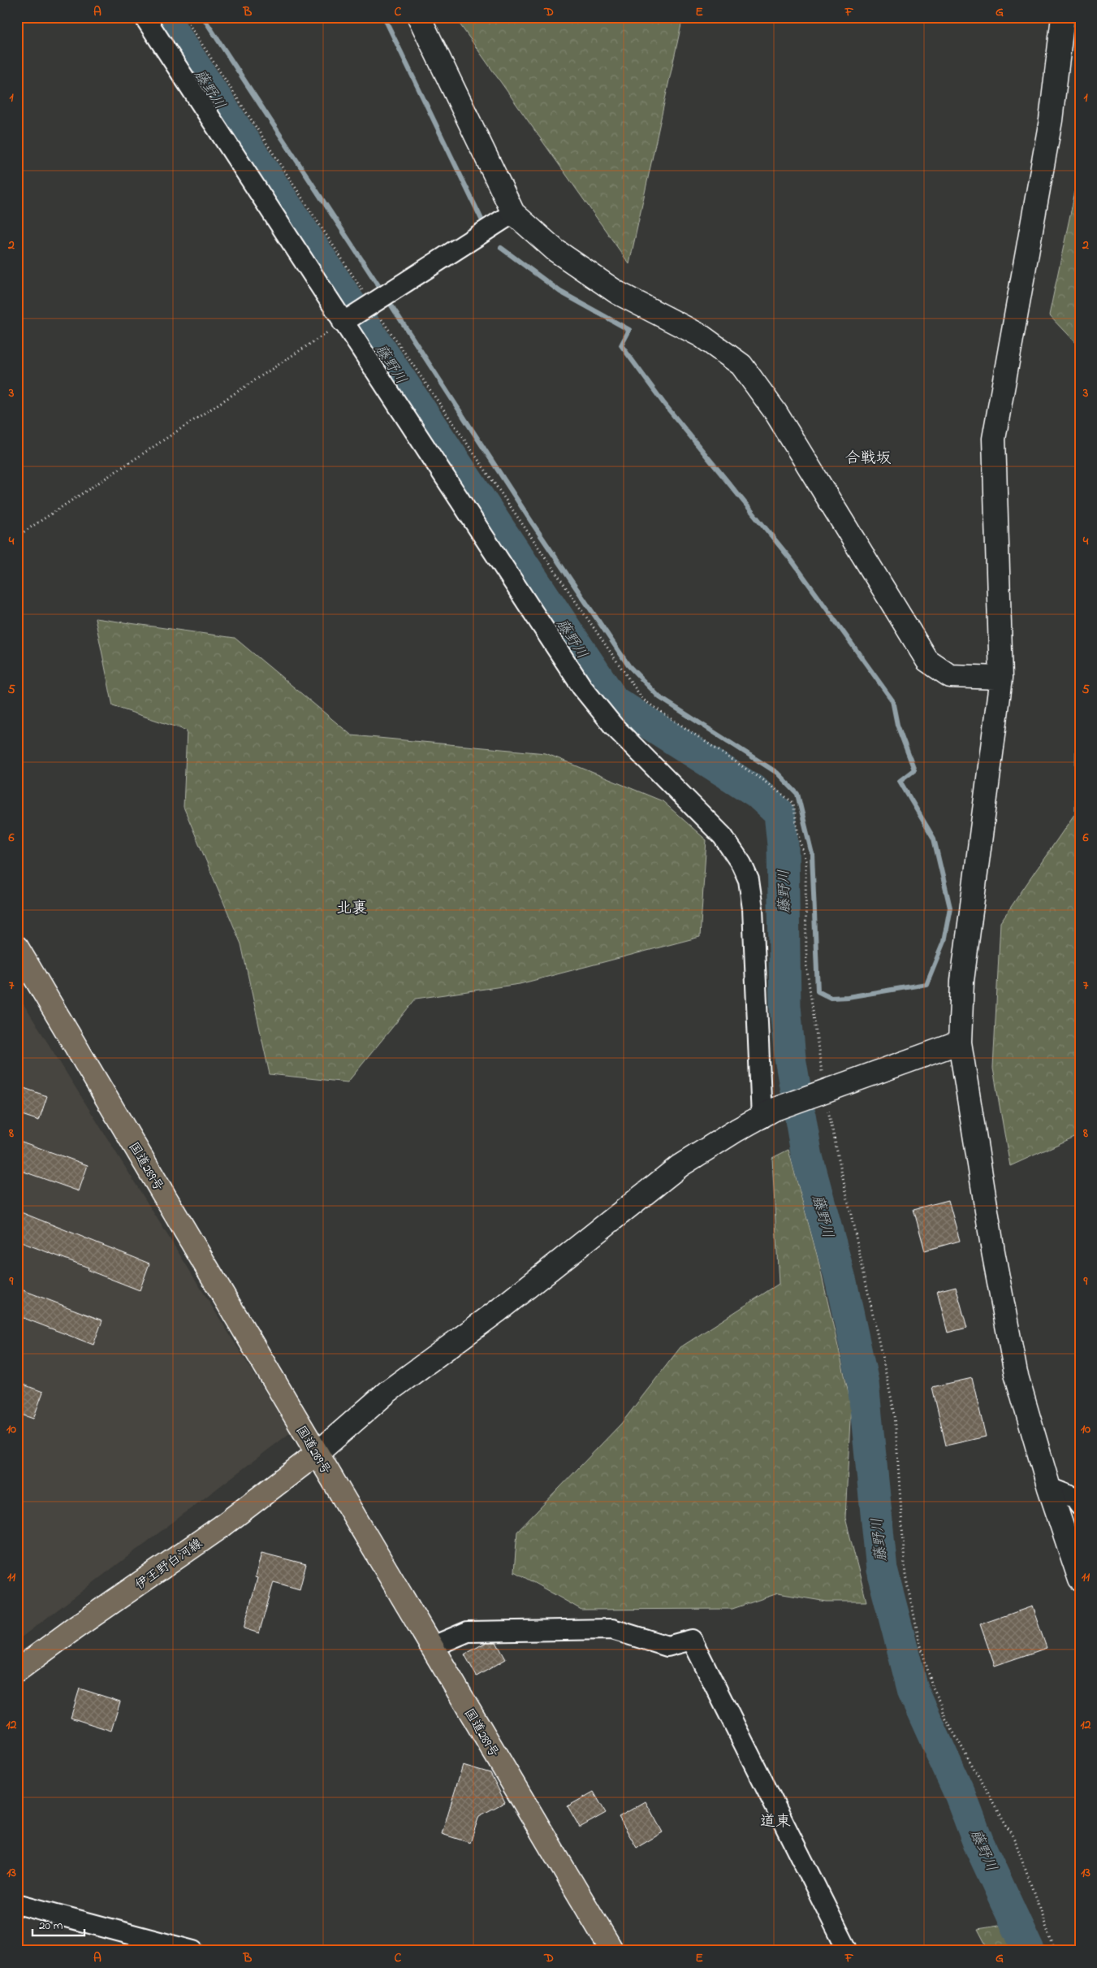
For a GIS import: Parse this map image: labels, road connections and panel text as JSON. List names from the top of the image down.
{
  "streets": {
    "main road": ["国道289号", "伊王野白河線"]
  },
  "crossings": [
    ["国道289号", "伊王野白河線"]
  ],
  "districts": ["合戦坂", "北裏", "道東"],
  "water": ["藤野川"],
  "scale_bar": "20 m",
  "grid": {
    "columns": [
      "A",
      "B",
      "C",
      "D",
      "E",
      "F",
      "G"
    ],
    "rows": [
      "1",
      "2",
      "3",
      "4",
      "5",
      "6",
      "7",
      "8",
      "9",
      "10",
      "11",
      "12",
      "13"
    ]
  }
}
